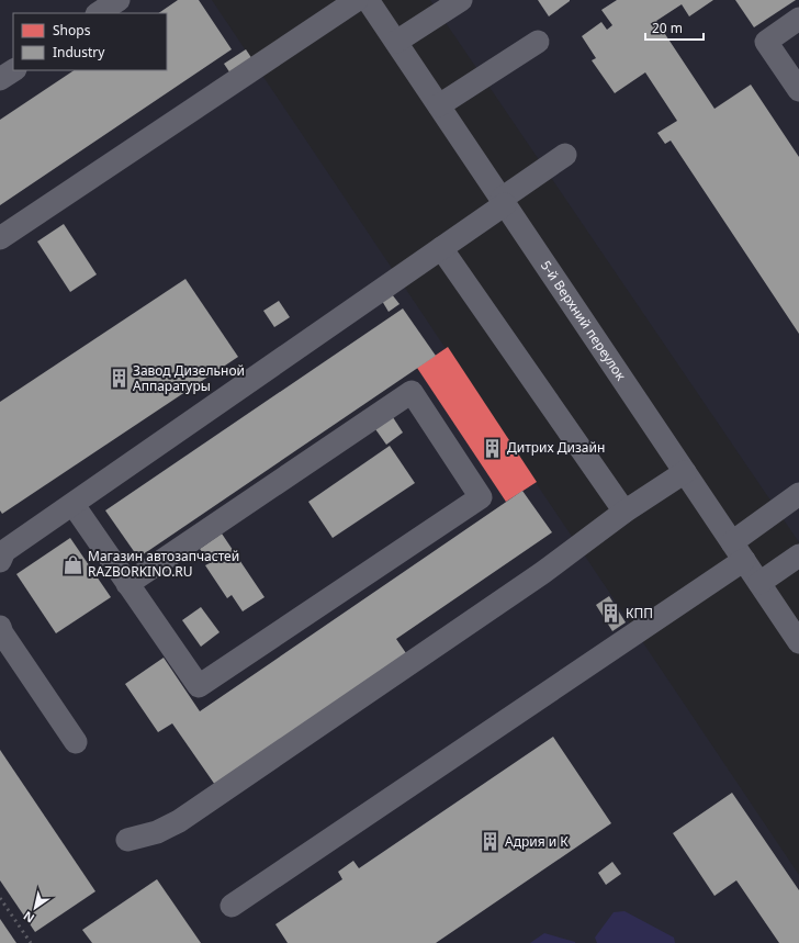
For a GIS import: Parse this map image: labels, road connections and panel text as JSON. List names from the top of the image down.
{
  "streets": {
    "street": ["5-й Верхний переулок"]
  },
  "places": {
    "building": [
      "Завод Дизельной Аппаратуры",
      "Дитрих Дизайн",
      "КПП",
      "Адрия и К"
    ],
    "shop": ["Магазин автозапчастей RAZBORKINO.RU"]
  },
  "legend": ["Shops", "Industry"],
  "scale_bar": "20 m",
  "north": "bottom left"
}
